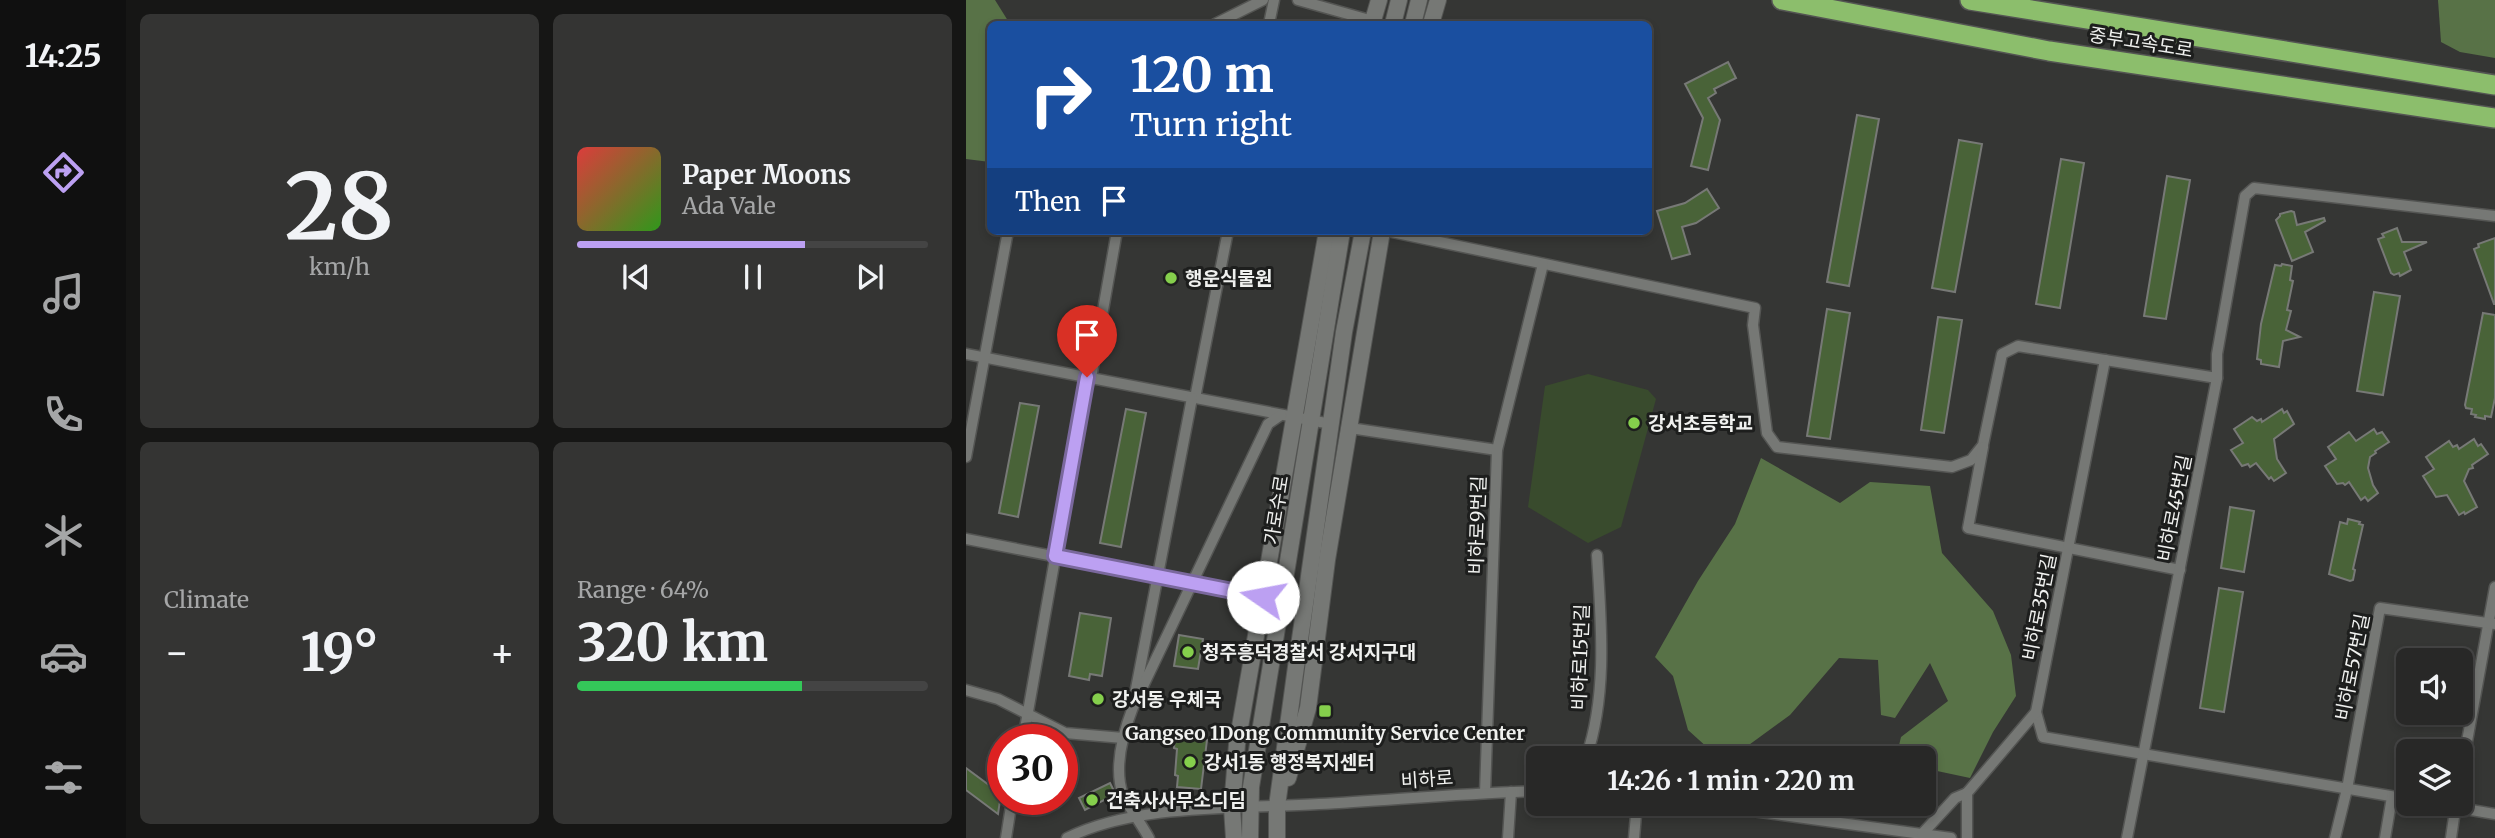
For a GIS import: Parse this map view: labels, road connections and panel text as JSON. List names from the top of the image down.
{
  "streets": {
    "highway": ["중부고속도로"],
    "main road": ["가로수로"],
    "street": [
      "비하로45번길",
      "비하로9번길",
      "비하로35번길",
      "비하로15번길",
      "비하로57번길",
      "비하로"
    ]
  },
  "crossings": [
    ["가로수로", "비하로"],
    ["비하로9번길", "비하로"]
  ],
  "places": {
    "other": [
      "행운식물원",
      "강서초등학교",
      "청주흥덕경찰서 강서지구대",
      "강서동 우체국",
      "강서1동 행정복지센터",
      "건축사사무소디딤"
    ],
    "transit": ["Gangseo 1Dong Community Service Center"]
  },
  "page": {
    "tabs": "14:25",
    "tile": [
      ["28", "km/h"],
      "Climate",
      ["Range · 64%", "320 km"]
    ],
    "turn": ["120 m", "Turn right"],
    "song": ["Paper Moons", "Ada Vale"],
    "then": "Then",
    "heat": ["−", "19°", "+"],
    "limit": "30",
    "trip": "14:26 · 1 min · 220 m"
  }
}
